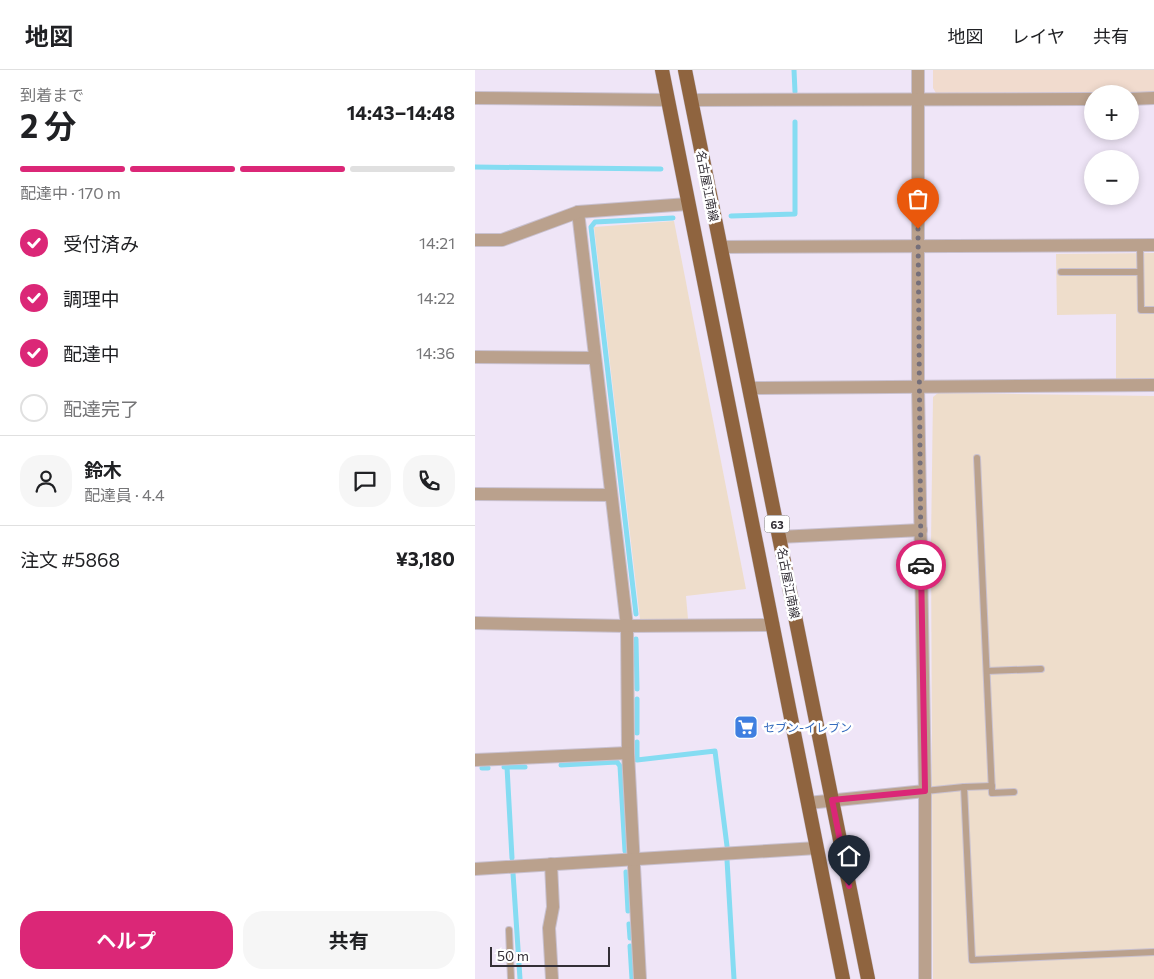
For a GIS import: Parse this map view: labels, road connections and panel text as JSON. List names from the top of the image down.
{
  "streets": {
    "main road": ["名古屋江南線", "63"]
  },
  "places": {
    "supermarket": ["セブン-イレブン"]
  },
  "scale_bar": "50 m",
  "page": {
    "header": "地図",
    "nav": ["地図", "レイヤ", "共有"],
    "heading": ["2 分", "到着まで", "14:43–14:48"],
    "panel": [
      "鈴木",
      "配達員 · 4.4",
      "注文 #5868",
      "¥3,180"
    ],
    "map_buttons": ["+", "−"],
    "bar": "配達中 · 170 m",
    "list": [
      ["受付済み", "14:21"],
      ["調理中", "14:22"],
      ["配達中", "14:36"],
      "配達完了"
    ],
    "buttons": ["ヘルプ", "共有"],
    "scale": "50 m"
  }
}
